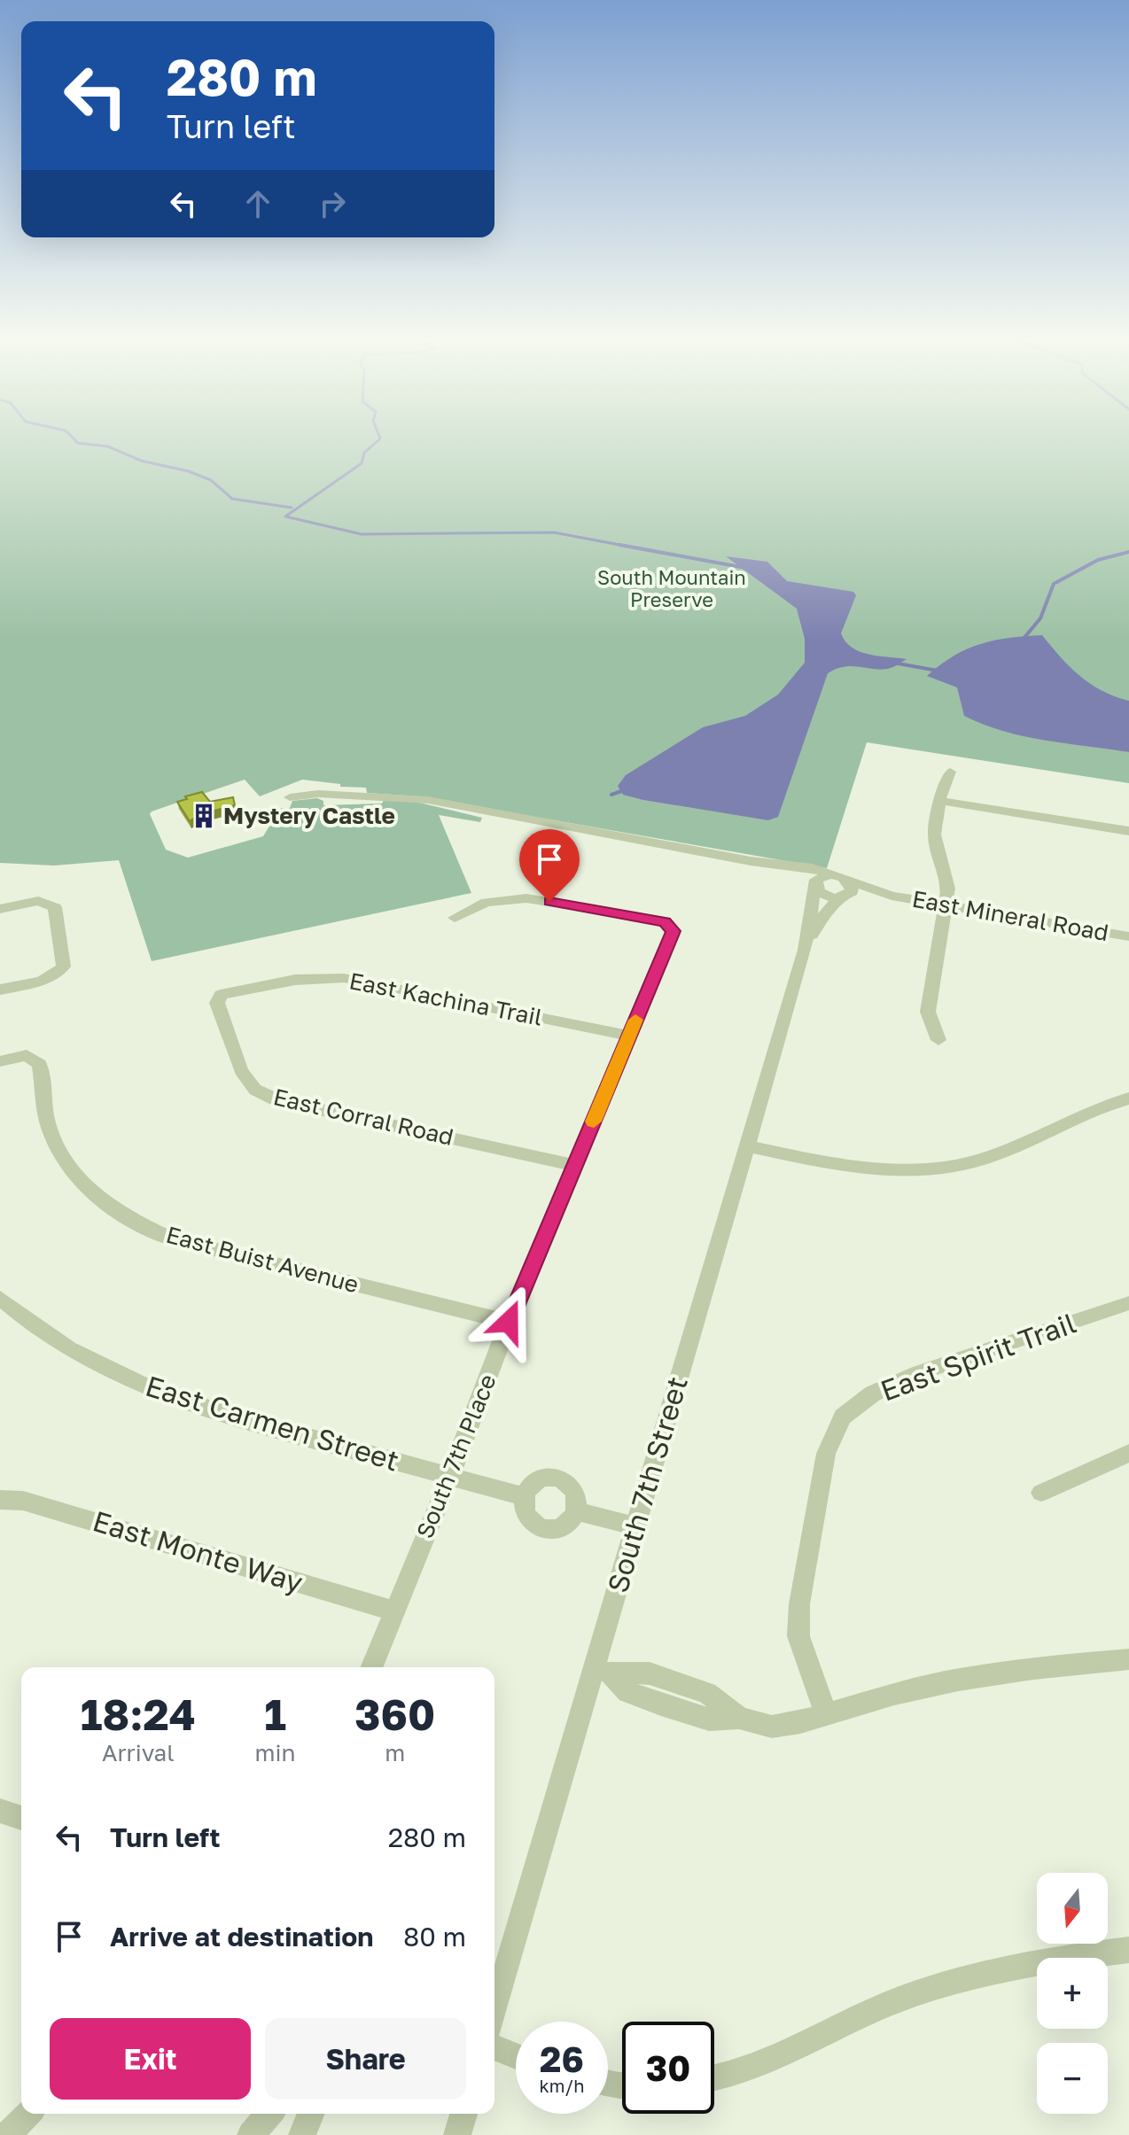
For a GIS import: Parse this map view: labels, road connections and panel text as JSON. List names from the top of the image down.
{
  "streets": {
    "street": [
      "East Mineral Road",
      "East Kachina Trail",
      "East Corral Road",
      "East Buist Avenue",
      "East Spirit Trail",
      "East Carmen Street",
      "South 7th Place",
      "South 7th Street",
      "East Monte Way"
    ]
  },
  "crossings": [
    ["East Mineral Road", "South 7th Street"],
    ["East Kachina Trail", "East Corral Road"],
    ["East Kachina Trail", "South 7th Place"],
    ["East Corral Road", "South 7th Place"],
    ["East Buist Avenue", "South 7th Place"],
    ["East Carmen Street", "South 7th Place"],
    ["South 7th Place", "East Monte Way"]
  ],
  "parks": ["South Mountain Preserve"],
  "places": {
    "building": ["Mystery Castle"]
  },
  "north": "bottom",
  "page": {
    "turn": ["280 m", "Turn left"],
    "eta": [
      "18:24",
      "Arrival",
      "1",
      "min",
      "360",
      "m"
    ],
    "list": [
      {
        "name": "Turn left",
        "value": "280 m"
      },
      {
        "name": "Arrive at destination",
        "value": "80 m"
      }
    ],
    "map_buttons": ["+", "−"],
    "buttons": ["Exit", "Share"],
    "speed": "26 km/h",
    "limit": "30"
  }
}
